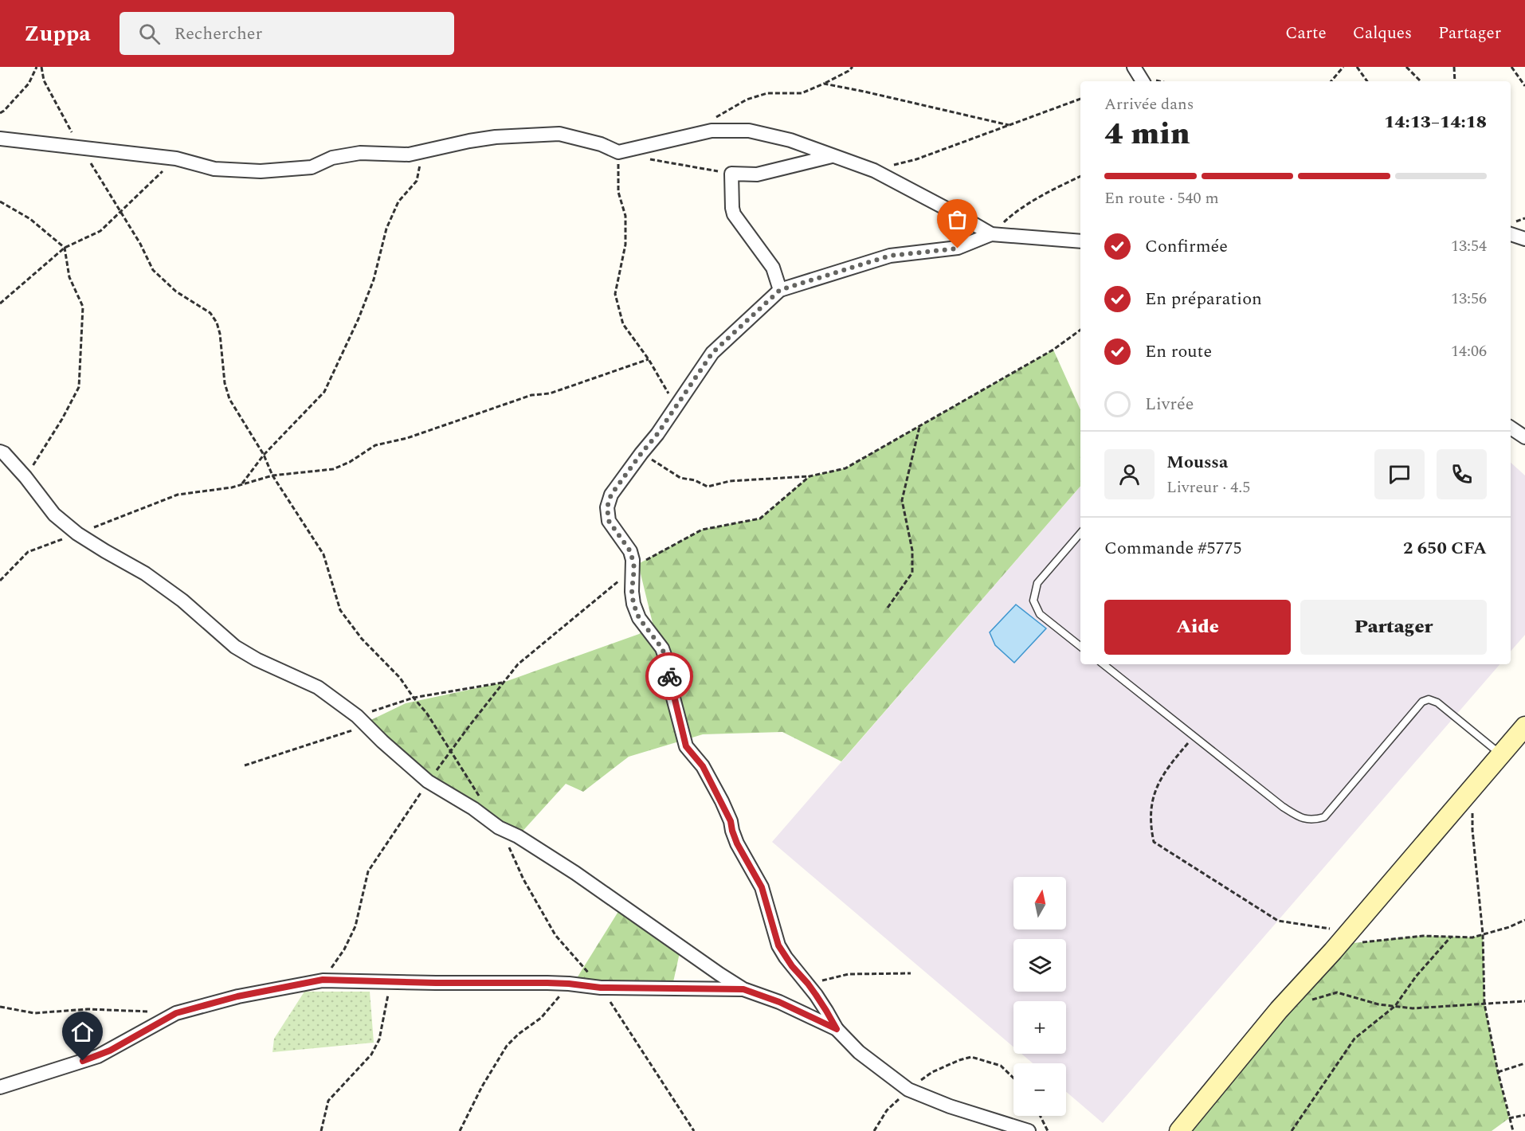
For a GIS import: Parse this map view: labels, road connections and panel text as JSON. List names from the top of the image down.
{
  "north": "top",
  "page": {
    "header": "Zuppa",
    "search": "Rechercher",
    "nav": ["Carte", "Calques", "Partager"],
    "heading": ["4 min", "Arrivée dans", "14:13–14:18"],
    "panel": [
      "Moussa",
      "Livreur · 4.5",
      "Commande #5775",
      "2 650 CFA"
    ],
    "bar": "En route · 540 m",
    "list": [
      ["Confirmée", "13:54"],
      ["En préparation", "13:56"],
      ["En route", "14:06"],
      "Livrée"
    ],
    "buttons": ["Aide", "Partager"],
    "map_buttons": ["+", "−"]
  }
}
